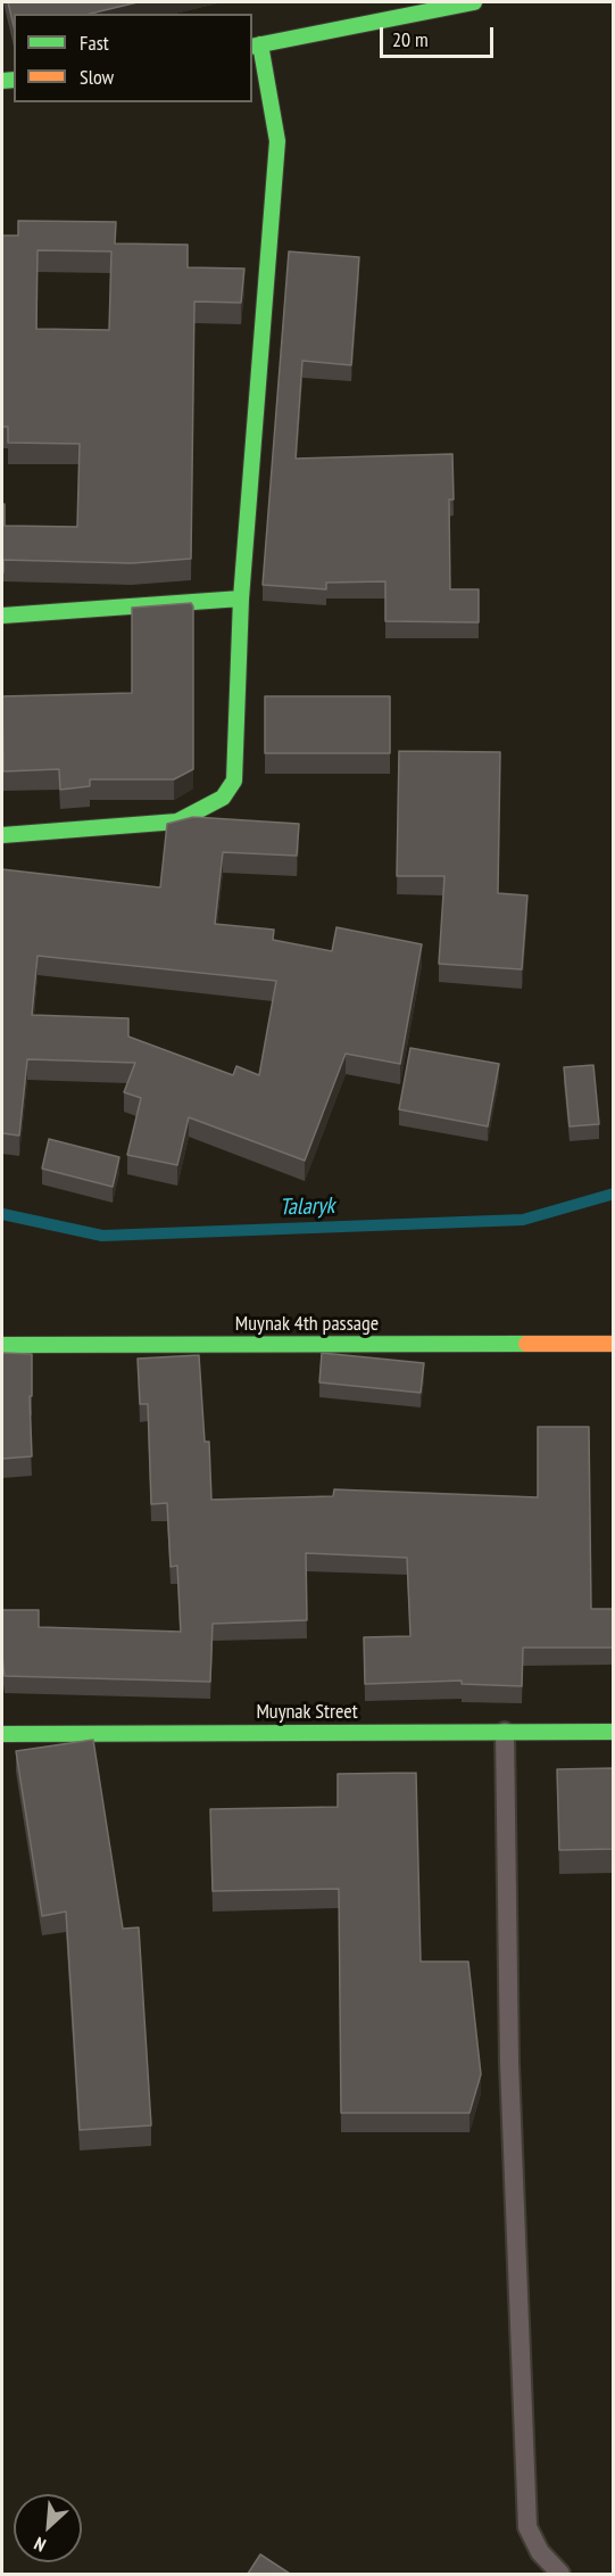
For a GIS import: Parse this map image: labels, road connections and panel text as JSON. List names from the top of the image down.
{
  "streets": {
    "street": ["Muynak 4th passage", "Muynak Street"]
  },
  "water": ["Talaryk"],
  "legend": ["Fast", "Slow"],
  "scale_bar": "20 m",
  "north": "bottom left"
}
